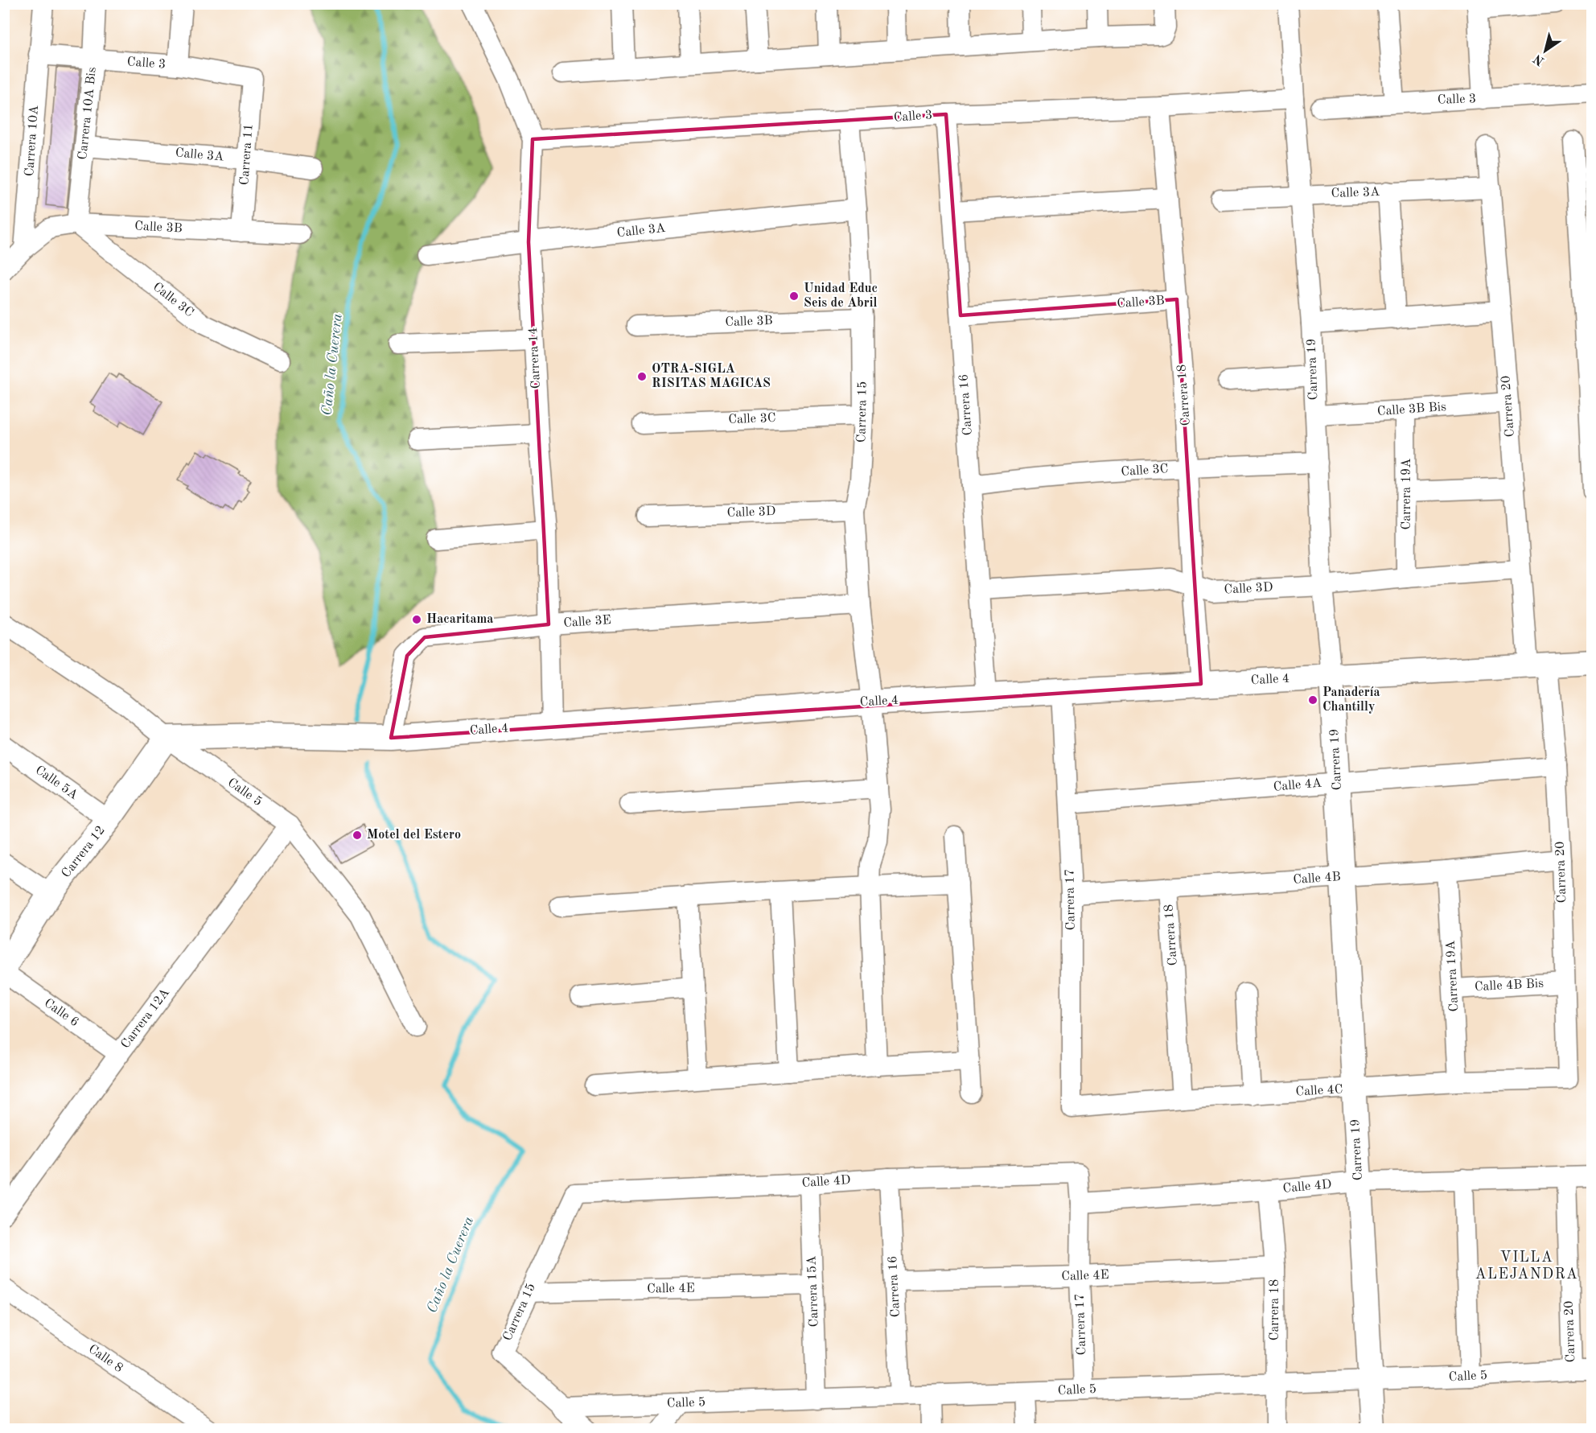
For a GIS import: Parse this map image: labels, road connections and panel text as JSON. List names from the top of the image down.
{
  "streets": {
    "street": [
      "Calle 3",
      "Carrera 10A Bis",
      "Carrera 10A",
      "Carrera 11",
      "Calle 3A",
      "Calle 3B",
      "Calle 3C",
      "Carrera 14",
      "Carrera 19",
      "Carrera 18",
      "Carrera 16",
      "Carrera 20",
      "Calle 3B Bis",
      "Carrera 15",
      "Carrera 19A",
      "Calle 3D",
      "Calle 3E",
      "Calle 4",
      "Calle 5A",
      "Calle 4A",
      "Calle 5",
      "Carrera 12",
      "Calle 4B",
      "Carrera 17",
      "Calle 4B Bis",
      "Calle 6",
      "Carrera 12A",
      "Calle 4C",
      "Calle 4D",
      "Calle 4E",
      "Carrera 15A",
      "Calle 8"
    ]
  },
  "crossings": [
    ["Calle 3", "Carrera 10A Bis"],
    ["Calle 3", "Carrera 10A"],
    ["Calle 3", "Carrera 11"],
    ["Calle 3", "Carrera 14"],
    ["Calle 3", "Carrera 19"],
    ["Calle 3", "Carrera 18"],
    ["Calle 3", "Carrera 16"],
    ["Calle 3", "Carrera 15"],
    ["Carrera 10A Bis", "Calle 3A"],
    ["Carrera 10A Bis", "Calle 3B"],
    ["Carrera 10A Bis", "Calle 3C"],
    ["Carrera 10A", "Calle 3B"],
    ["Carrera 11", "Calle 3A"],
    ["Carrera 11", "Calle 3B"],
    ["Calle 3A", "Carrera 14"],
    ["Calle 3A", "Carrera 19"],
    ["Calle 3A", "Carrera 20"],
    ["Calle 3A", "Carrera 15"],
    ["Calle 3B", "Calle 3C"],
    ["Calle 3B", "Carrera 18"],
    ["Calle 3B", "Carrera 16"],
    ["Calle 3B", "Carrera 15"],
    ["Calle 3C", "Carrera 19"],
    ["Calle 3C", "Carrera 18"],
    ["Calle 3C", "Carrera 16"],
    ["Calle 3C", "Carrera 15"],
    ["Carrera 14", "Calle 3E"],
    ["Carrera 14", "Calle 4"],
    ["Carrera 19", "Calle 3B Bis"],
    ["Carrera 19", "Calle 3D"],
    ["Carrera 19", "Calle 4"],
    ["Carrera 19", "Calle 4A"],
    ["Carrera 19", "Calle 5"],
    ["Carrera 19", "Calle 4B"],
    ["Carrera 19", "Calle 4C"],
    ["Carrera 19", "Calle 4D"],
    ["Carrera 18", "Calle 3D"],
    ["Carrera 18", "Calle 4"],
    ["Carrera 18", "Calle 5"],
    ["Carrera 18", "Calle 4B"],
    ["Carrera 18", "Calle 4C"],
    ["Carrera 18", "Calle 4D"],
    ["Carrera 18", "Calle 4E"],
    ["Carrera 16", "Calle 3D"],
    ["Carrera 16", "Calle 4"],
    ["Carrera 16", "Calle 5"],
    ["Carrera 16", "Calle 4D"],
    ["Carrera 16", "Calle 4E"],
    ["Carrera 20", "Calle 3B Bis"],
    ["Carrera 20", "Calle 3D"],
    ["Carrera 20", "Calle 4"],
    ["Carrera 20", "Calle 4A"],
    ["Carrera 20", "Calle 5"],
    ["Carrera 20", "Calle 4B"],
    ["Carrera 20", "Calle 4B Bis"],
    ["Carrera 20", "Calle 4C"],
    ["Carrera 20", "Calle 4D"],
    ["Calle 3B Bis", "Carrera 19A"],
    ["Carrera 15", "Calle 3D"],
    ["Carrera 15", "Calle 3E"],
    ["Carrera 15", "Calle 4"],
    ["Carrera 15", "Calle 5"],
    ["Carrera 15", "Calle 4D"],
    ["Carrera 15", "Calle 4E"],
    ["Carrera 19A", "Calle 3D"],
    ["Carrera 19A", "Calle 4B"],
    ["Carrera 19A", "Calle 4B Bis"],
    ["Carrera 19A", "Calle 4C"],
    ["Calle 3E", "Calle 4"],
    ["Calle 4", "Calle 5"],
    ["Calle 4", "Carrera 12"],
    ["Calle 4", "Carrera 17"],
    ["Calle 5A", "Carrera 12"],
    ["Calle 4A", "Carrera 17"],
    ["Calle 5", "Carrera 12"],
    ["Calle 5", "Carrera 17"],
    ["Calle 5", "Carrera 12A"],
    ["Calle 5", "Carrera 15A"],
    ["Carrera 12", "Calle 6"],
    ["Calle 4B", "Carrera 17"],
    ["Carrera 17", "Calle 4C"],
    ["Carrera 17", "Calle 4D"],
    ["Carrera 17", "Calle 4E"],
    ["Calle 6", "Carrera 12A"],
    ["Calle 4D", "Carrera 15A"],
    ["Calle 4E", "Carrera 15A"]
  ],
  "districts": ["VILLA ALEJANDRA"],
  "water": ["Caño la Cuerera"],
  "places": [
    "Unidad Educ Seis de Abril",
    "OTRA-SIGLA RISITAS MAGICAS",
    "Hacaritama",
    "Panadería Chantilly",
    "Motel del Estero"
  ],
  "north": "bottom left"
}
